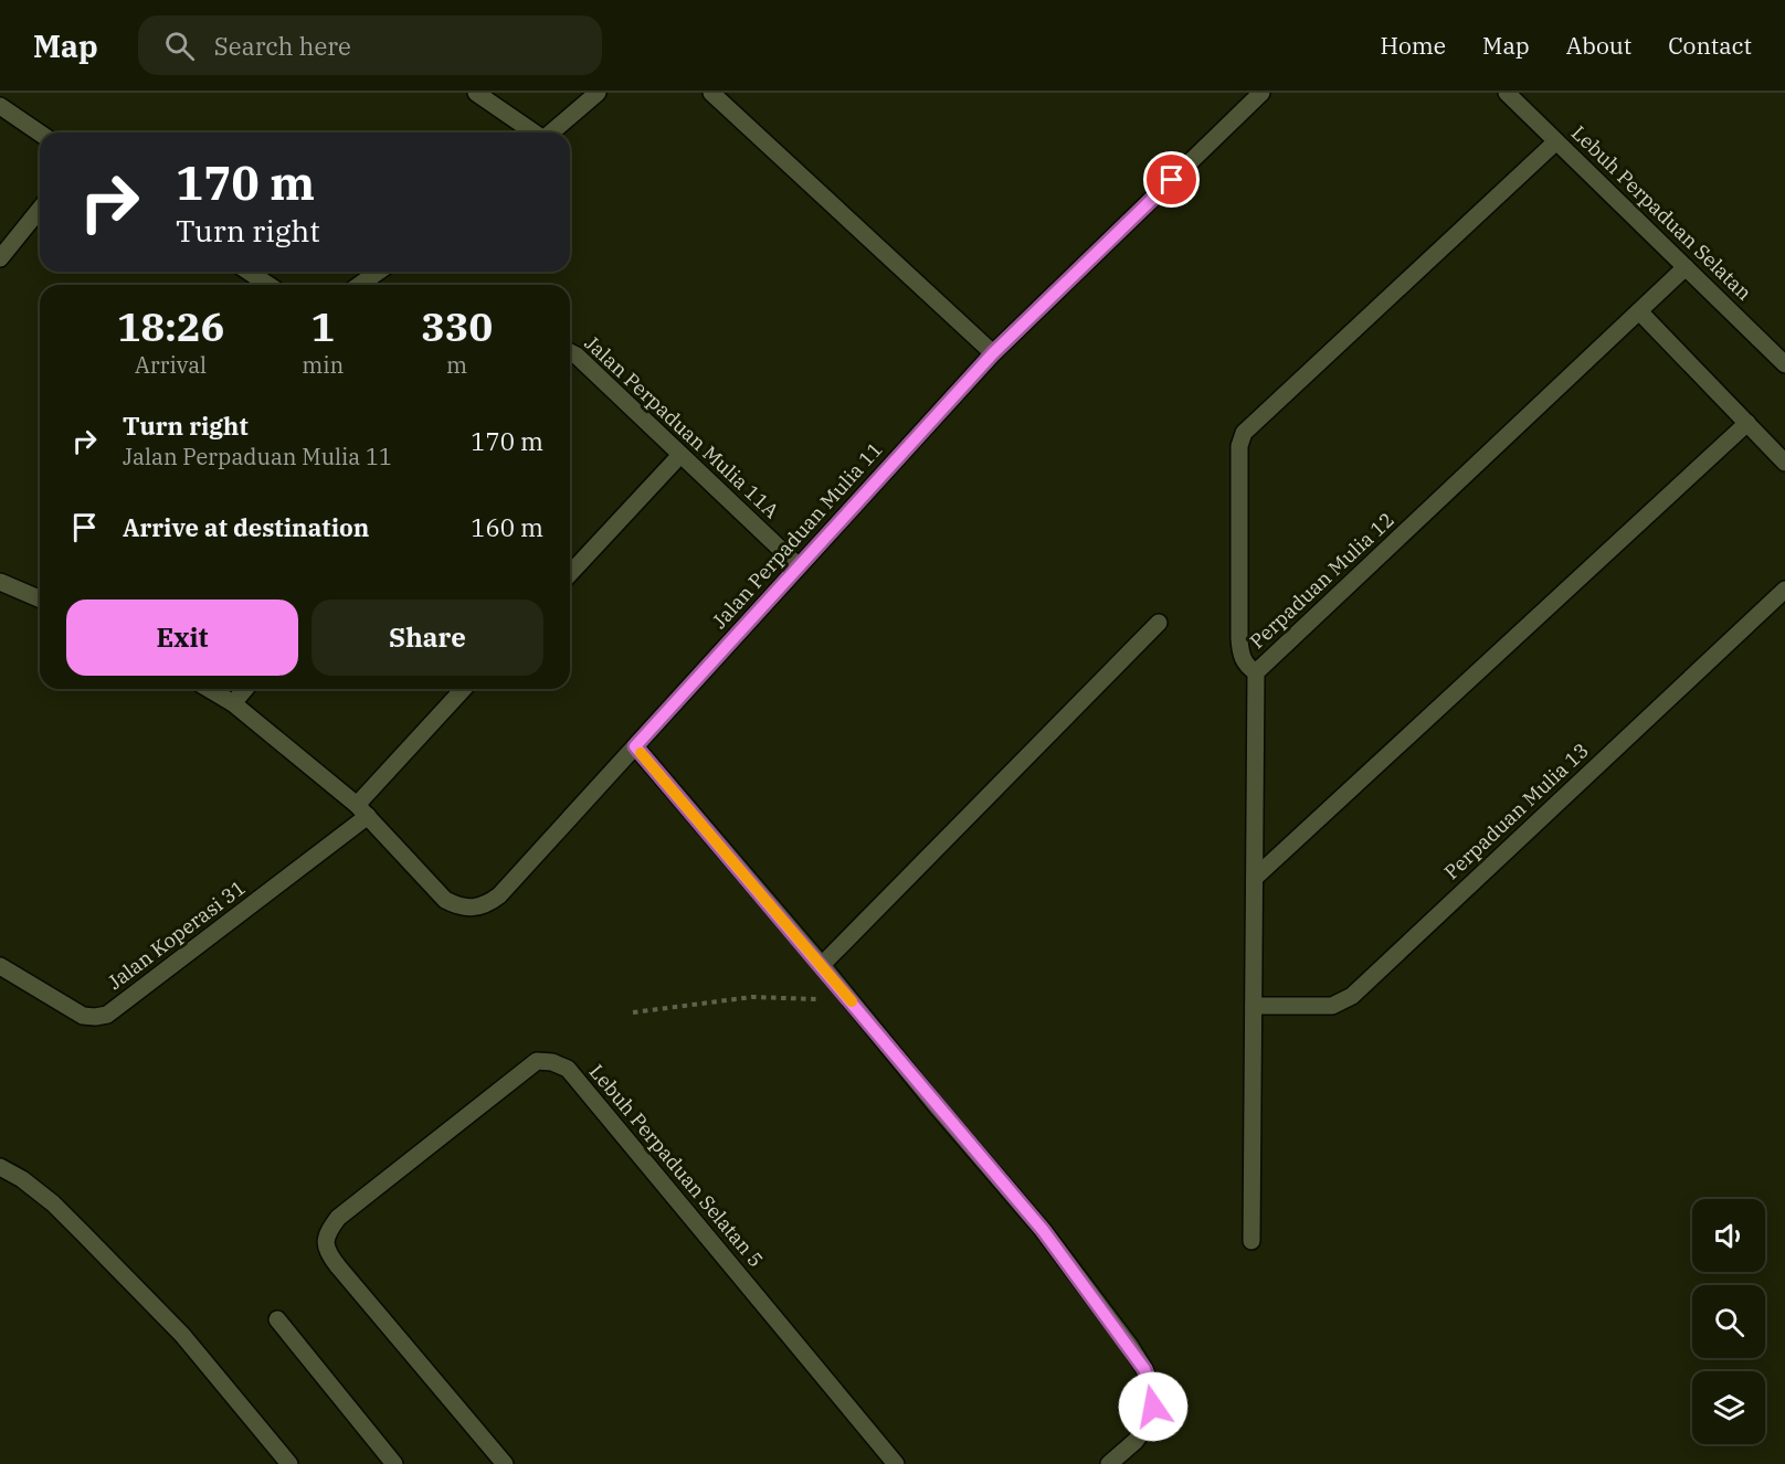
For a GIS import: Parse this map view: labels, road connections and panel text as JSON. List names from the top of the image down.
{
  "streets": {
    "street": [
      "Lebuh Perpaduan Selatan",
      "Jalan Perpaduan Mulia 11A",
      "Jalan Perpaduan Mulia 11",
      "Perpaduan Mulia 12",
      "Perpaduan Mulia 13",
      "Jalan Koperasi 31",
      "Lebuh Perpaduan Selatan 5"
    ]
  },
  "crossings": [
    ["Lebuh Perpaduan Selatan", "Perpaduan Mulia 12"],
    ["Jalan Perpaduan Mulia 11A", "Jalan Perpaduan Mulia 11"],
    ["Jalan Perpaduan Mulia 11", "Jalan Koperasi 31"],
    ["Perpaduan Mulia 12", "Perpaduan Mulia 13"]
  ],
  "page": {
    "header": "Map",
    "search": "Search here",
    "nav": [
      "Home",
      "Map",
      "About",
      "Contact"
    ],
    "turn": ["170 m", "Turn right"],
    "eta": [
      "18:26",
      "Arrival",
      "1",
      "min",
      "330",
      "m"
    ],
    "list": [
      {
        "name": "Turn right",
        "note": "Jalan Perpaduan Mulia 11",
        "value": "170 m"
      },
      {
        "name": "Arrive at destination",
        "value": "160 m"
      }
    ],
    "buttons": ["Exit", "Share"]
  }
}
